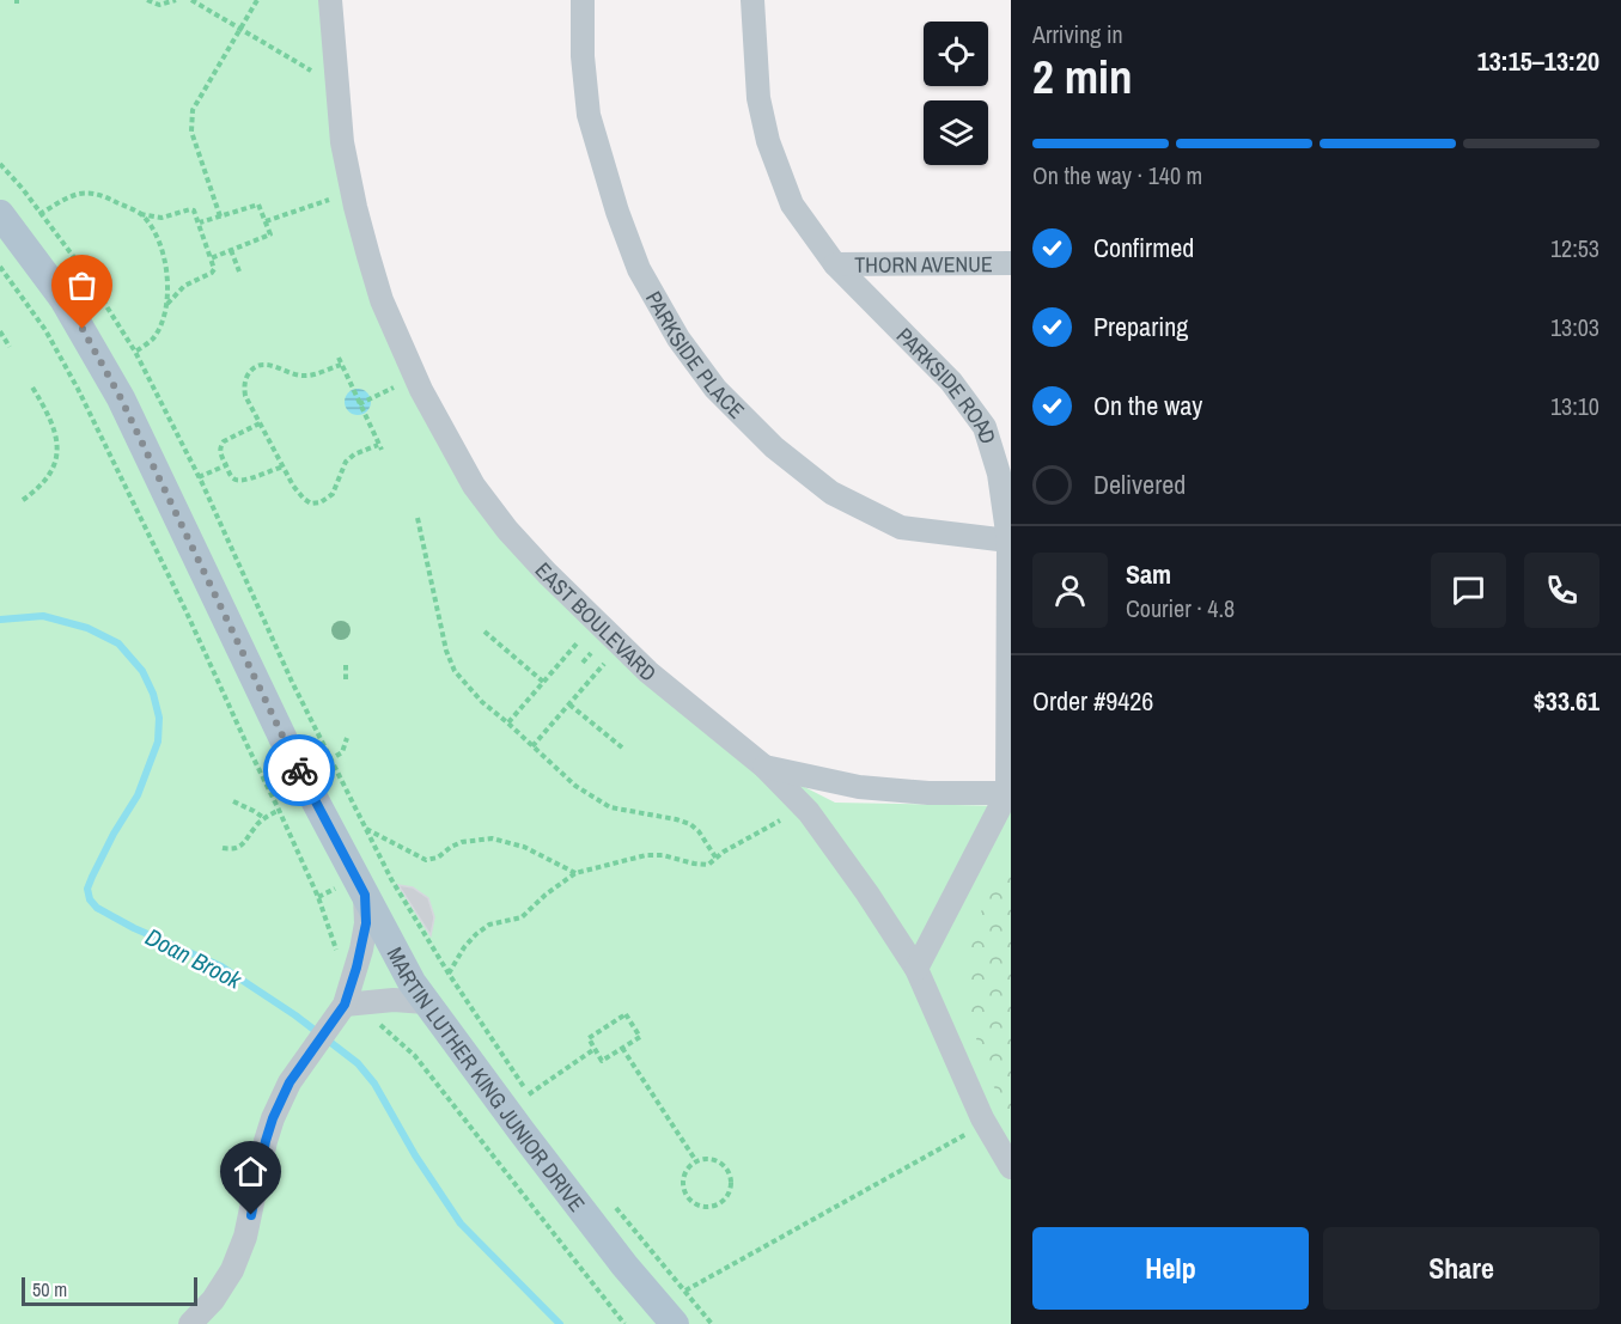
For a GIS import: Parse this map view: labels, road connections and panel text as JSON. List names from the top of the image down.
{
  "streets": {
    "main road": ["MARTIN LUTHER KING JUNIOR DRIVE"],
    "street": [
      "THORN AVENUE",
      "PARKSIDE PLACE",
      "PARKSIDE ROAD",
      "EAST BOULEVARD"
    ]
  },
  "crossings": [
    ["THORN AVENUE", "PARKSIDE ROAD"],
    ["PARKSIDE PLACE", "PARKSIDE ROAD"],
    ["PARKSIDE ROAD", "EAST BOULEVARD"]
  ],
  "water": ["Doan Brook"],
  "scale_bar": "50 m",
  "page": {
    "heading": ["2 min", "Arriving in", "13:15–13:20"],
    "panel": [
      "Sam",
      "Courier · 4.8",
      "Order #9426",
      "$33.61"
    ],
    "bar": "On the way · 140 m",
    "list": [
      ["Confirmed", "12:53"],
      ["Preparing", "13:03"],
      ["On the way", "13:10"],
      "Delivered"
    ],
    "buttons": ["Help", "Share"],
    "scale": "50 m"
  }
}
